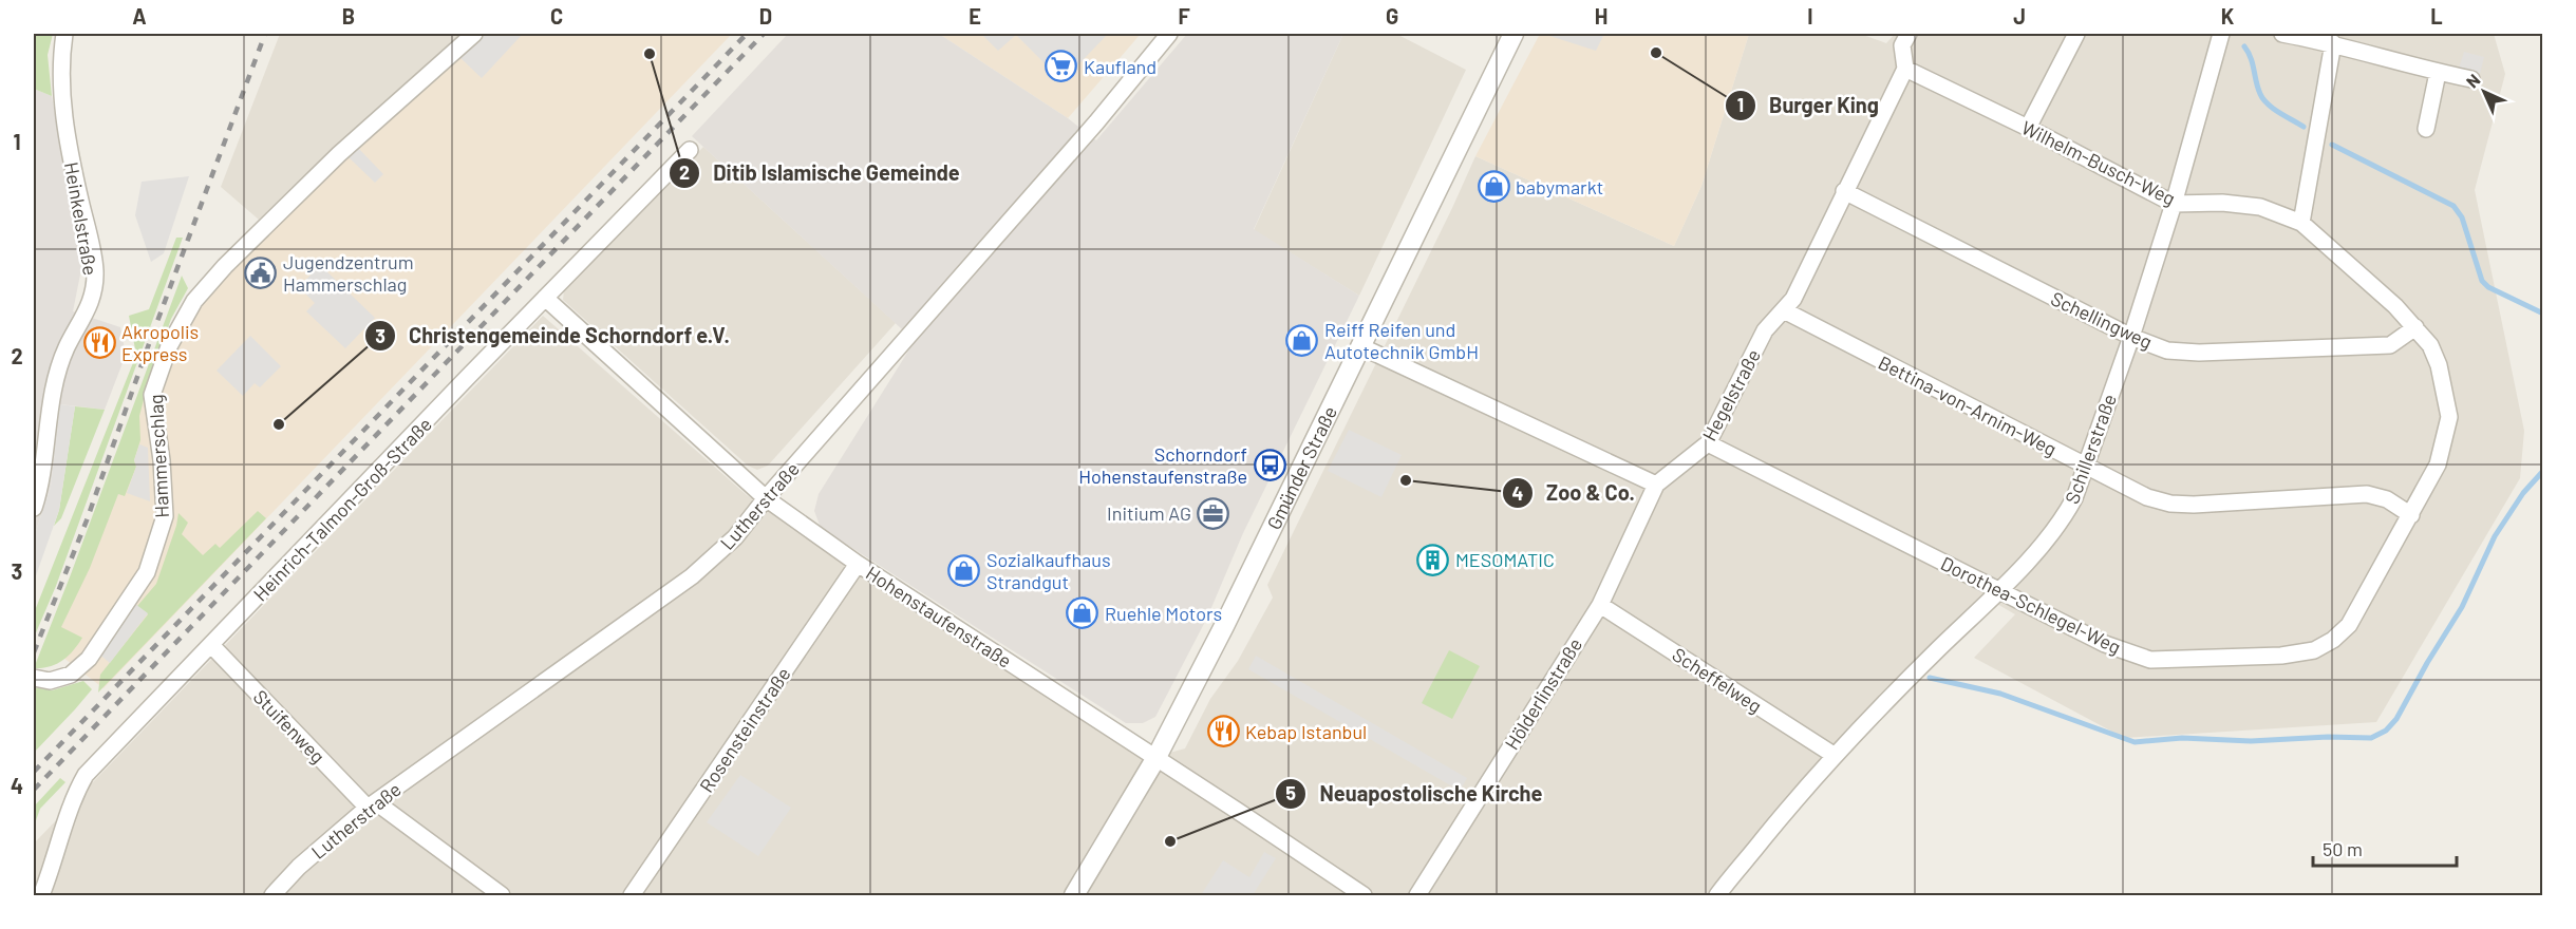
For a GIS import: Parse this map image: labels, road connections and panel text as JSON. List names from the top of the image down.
{
  "streets": {
    "street": [
      "Wilhelm-Busch-Weg",
      "Heinkelstraße",
      "Schellingweg",
      "Hegelstraße",
      "Bettina-von-Arnim-Weg",
      "Schillerstraße",
      "Hammerschlag",
      "Gmünder Straße",
      "Lutherstraße",
      "Heinrich-Talmon-Groß-Straße",
      "Dorothea-Schlegel-Weg",
      "Hohenstaufenstraße",
      "Scheffelweg",
      "Hölderlinstraße",
      "Stuifenweg",
      "Rosensteinstraße"
    ]
  },
  "crossings": [
    ["Wilhelm-Busch-Weg", "Hegelstraße"],
    ["Wilhelm-Busch-Weg", "Schillerstraße"],
    ["Wilhelm-Busch-Weg", "Dorothea-Schlegel-Weg"],
    ["Schellingweg", "Hegelstraße"],
    ["Schellingweg", "Schillerstraße"],
    ["Schellingweg", "Dorothea-Schlegel-Weg"],
    ["Hegelstraße", "Bettina-von-Arnim-Weg"],
    ["Hegelstraße", "Dorothea-Schlegel-Weg"],
    ["Hegelstraße", "Hölderlinstraße"],
    ["Bettina-von-Arnim-Weg", "Schillerstraße"],
    ["Bettina-von-Arnim-Weg", "Dorothea-Schlegel-Weg"],
    ["Schillerstraße", "Dorothea-Schlegel-Weg"],
    ["Schillerstraße", "Scheffelweg"],
    ["Gmünder Straße", "Hohenstaufenstraße"],
    ["Lutherstraße", "Hohenstaufenstraße"],
    ["Lutherstraße", "Stuifenweg"],
    ["Heinrich-Talmon-Groß-Straße", "Hohenstaufenstraße"],
    ["Heinrich-Talmon-Groß-Straße", "Stuifenweg"],
    ["Hohenstaufenstraße", "Rosensteinstraße"],
    ["Scheffelweg", "Hölderlinstraße"]
  ],
  "places": {
    "other": [
      "Burger King",
      "Ditib Islamische Gemeinde",
      "Christengemeinde Schorndorf e.V.",
      "Zoo & Co.",
      "Neuapostolische Kirche"
    ],
    "supermarket": ["Kaufland"],
    "shop": [
      "babymarkt",
      "Reiff Reifen und Autotechnik GmbH",
      "Sozialkaufhaus Strandgut",
      "Ruehle Motors"
    ],
    "public building": ["Jugendzentrum Hammerschlag"],
    "restaurant": ["Akropolis Express", "Kebap Istanbul"],
    "bus stop": ["Schorndorf Hohenstaufenstraße"],
    "office": ["Initium AG"],
    "building": ["MESOMATIC"]
  },
  "scale_bar": "50 m",
  "north": "top left",
  "grid": {
    "columns": [
      "A",
      "B",
      "C",
      "D",
      "E",
      "F",
      "G",
      "H",
      "I",
      "J",
      "K",
      "L"
    ],
    "rows": [
      "1",
      "2",
      "3",
      "4"
    ]
  }
}
